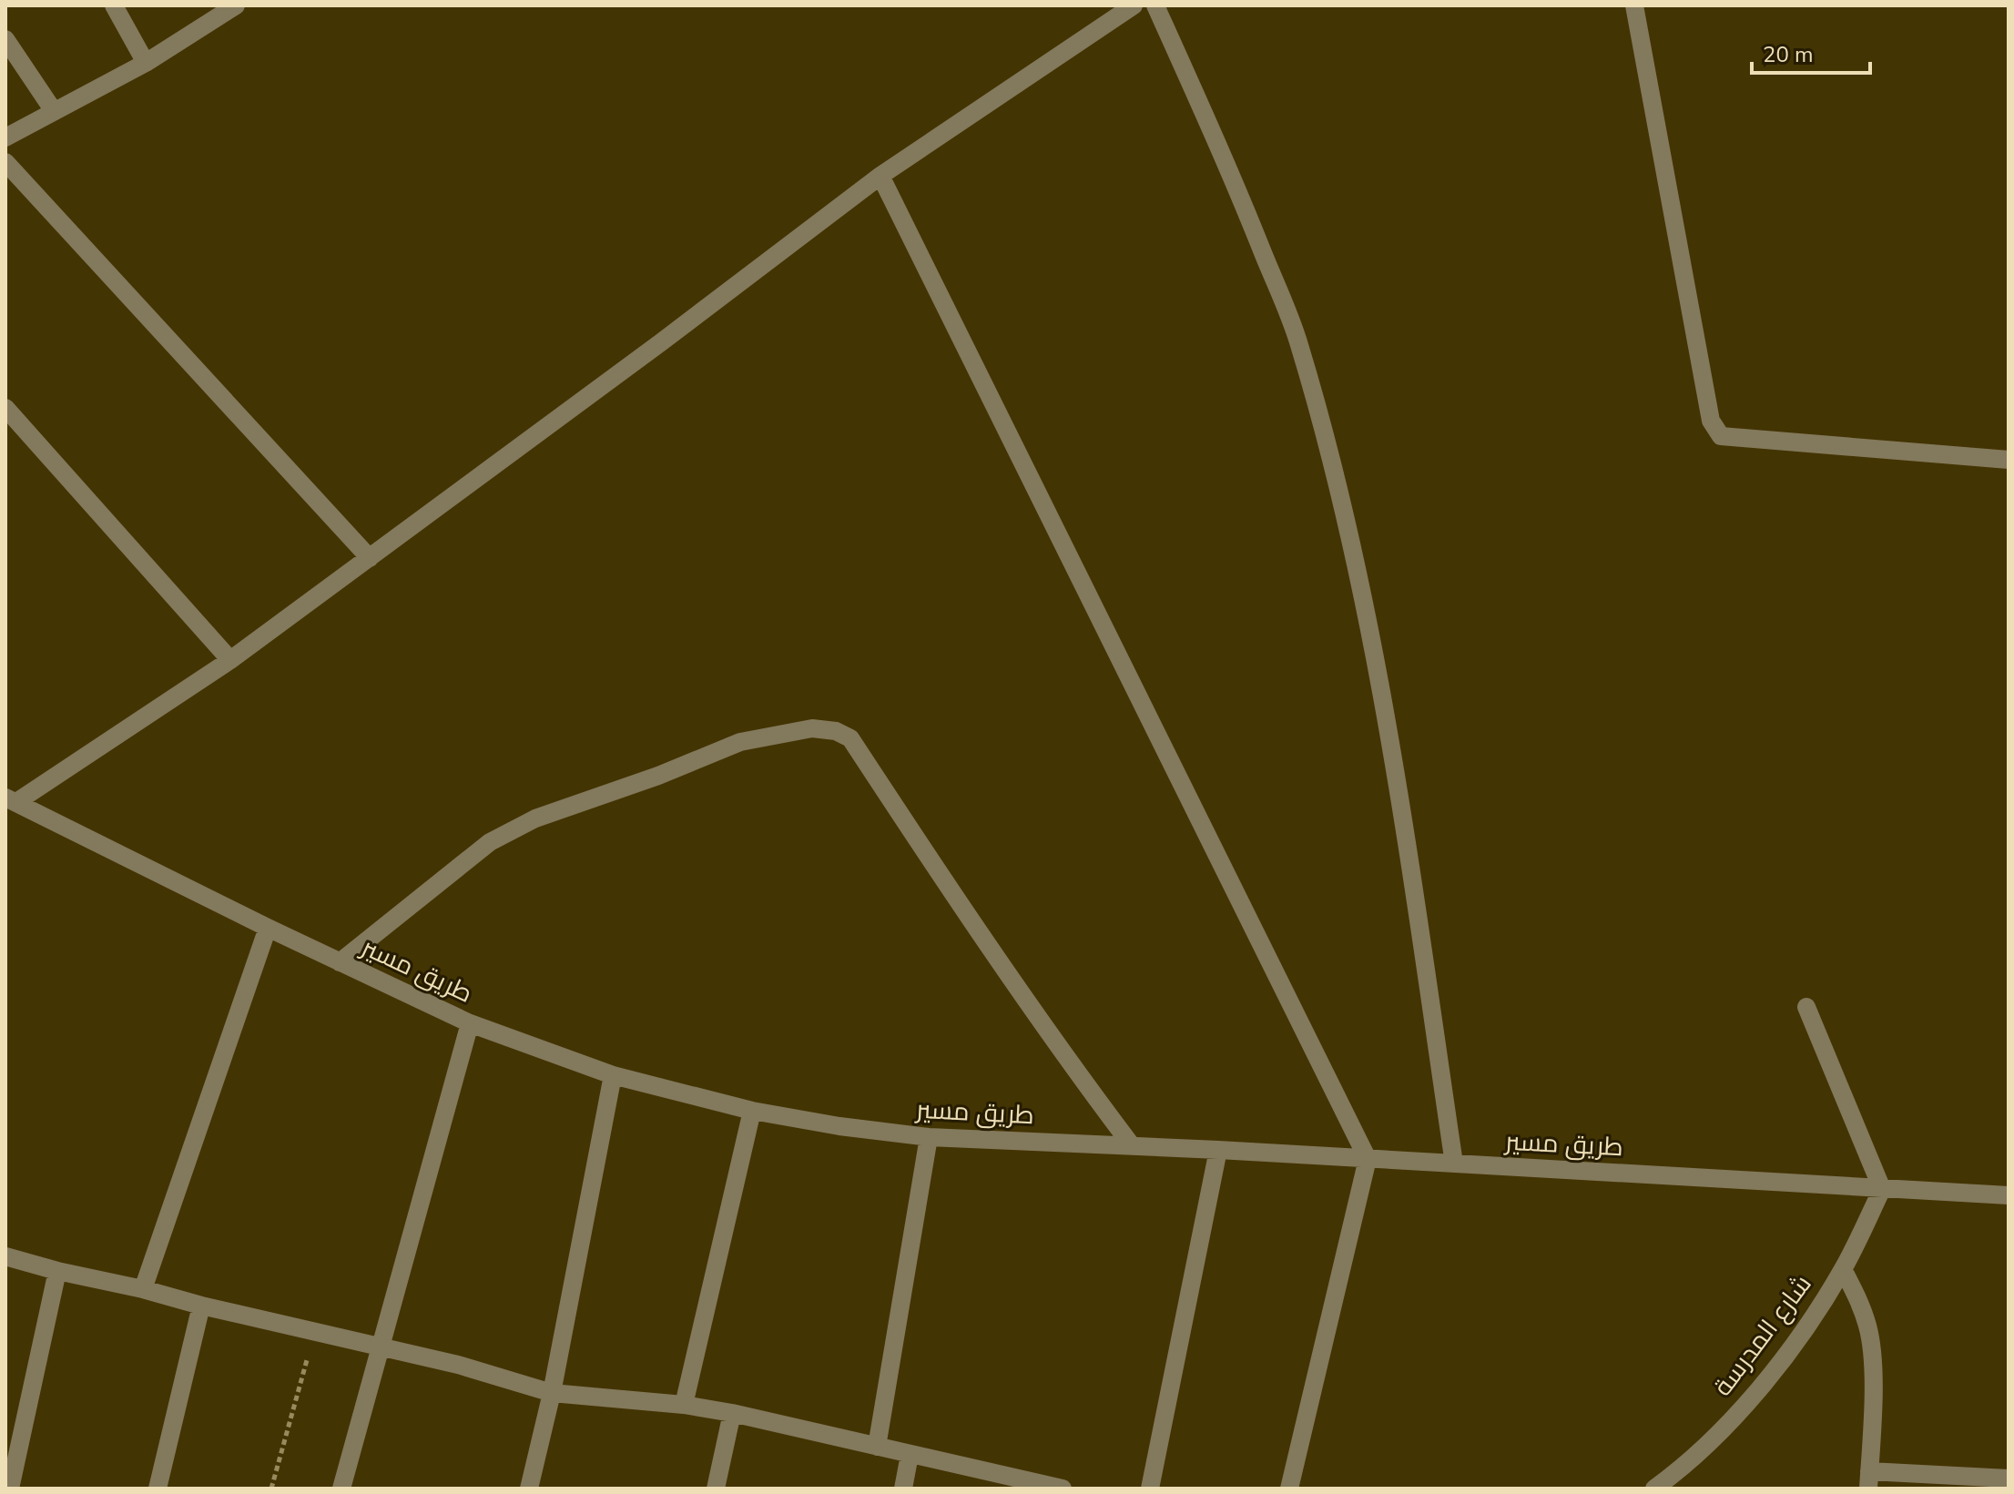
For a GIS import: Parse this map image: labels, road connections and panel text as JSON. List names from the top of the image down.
{
  "streets": {
    "street": ["طريق مسير", "شارع المدرسة"]
  },
  "crossings": [
    ["طريق مسير", "شارع المدرسة"]
  ],
  "scale_bar": "20 m"
}
